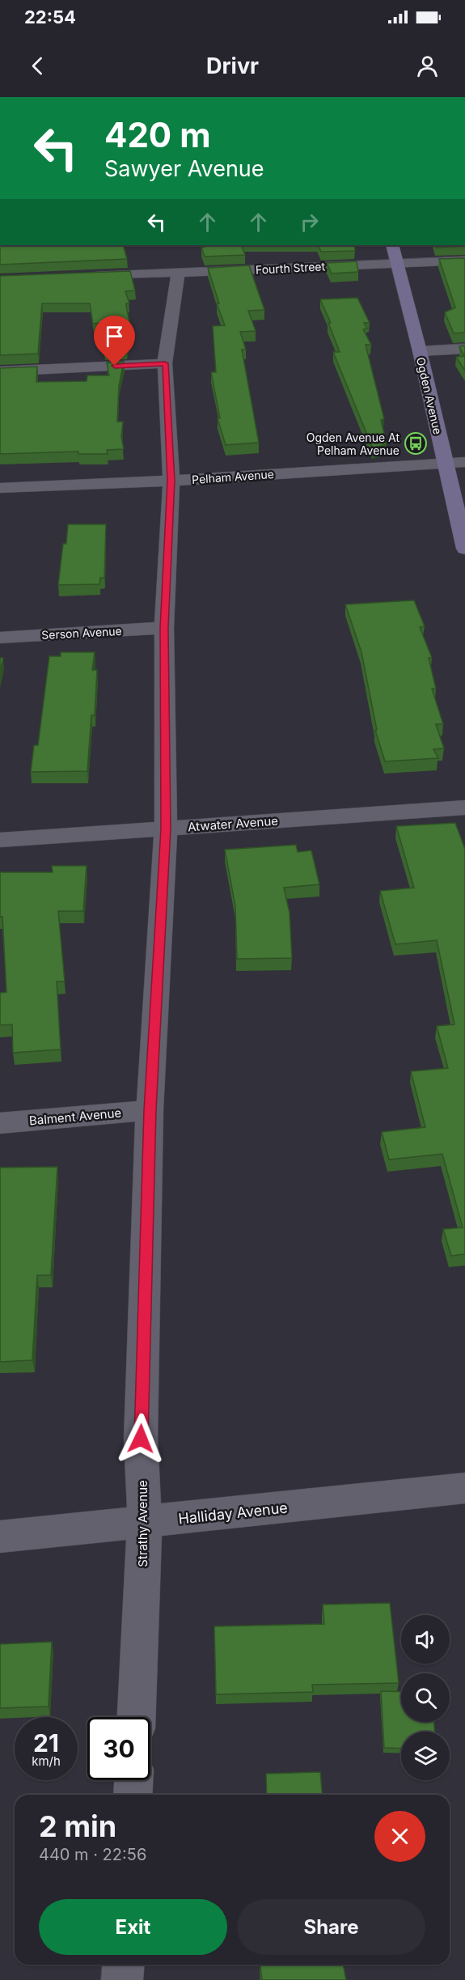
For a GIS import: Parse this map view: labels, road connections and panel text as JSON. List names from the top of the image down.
{
  "streets": {
    "street": [
      "Fourth Street",
      "Ogden Avenue",
      "Pelham Avenue",
      "Serson Avenue",
      "Atwater Avenue",
      "Balment Avenue",
      "Halliday Avenue",
      "Strathy Avenue"
    ]
  },
  "crossings": [
    ["Fourth Street", "Ogden Avenue"],
    ["Fourth Street", "Strathy Avenue"],
    ["Ogden Avenue", "Pelham Avenue"],
    ["Pelham Avenue", "Strathy Avenue"],
    ["Serson Avenue", "Strathy Avenue"],
    ["Atwater Avenue", "Strathy Avenue"],
    ["Balment Avenue", "Strathy Avenue"],
    ["Halliday Avenue", "Strathy Avenue"]
  ],
  "places": {
    "bus stop": ["Ogden Avenue At Pelham Avenue"]
  },
  "page": {
    "status": "22:54",
    "header": "Drivr",
    "turn": ["420 m", "Sawyer Avenue"],
    "speed": "21 km/h",
    "limit": "30",
    "heading": ["2 min", "440 m · 22:56"],
    "buttons": ["Exit", "Share"]
  }
}
